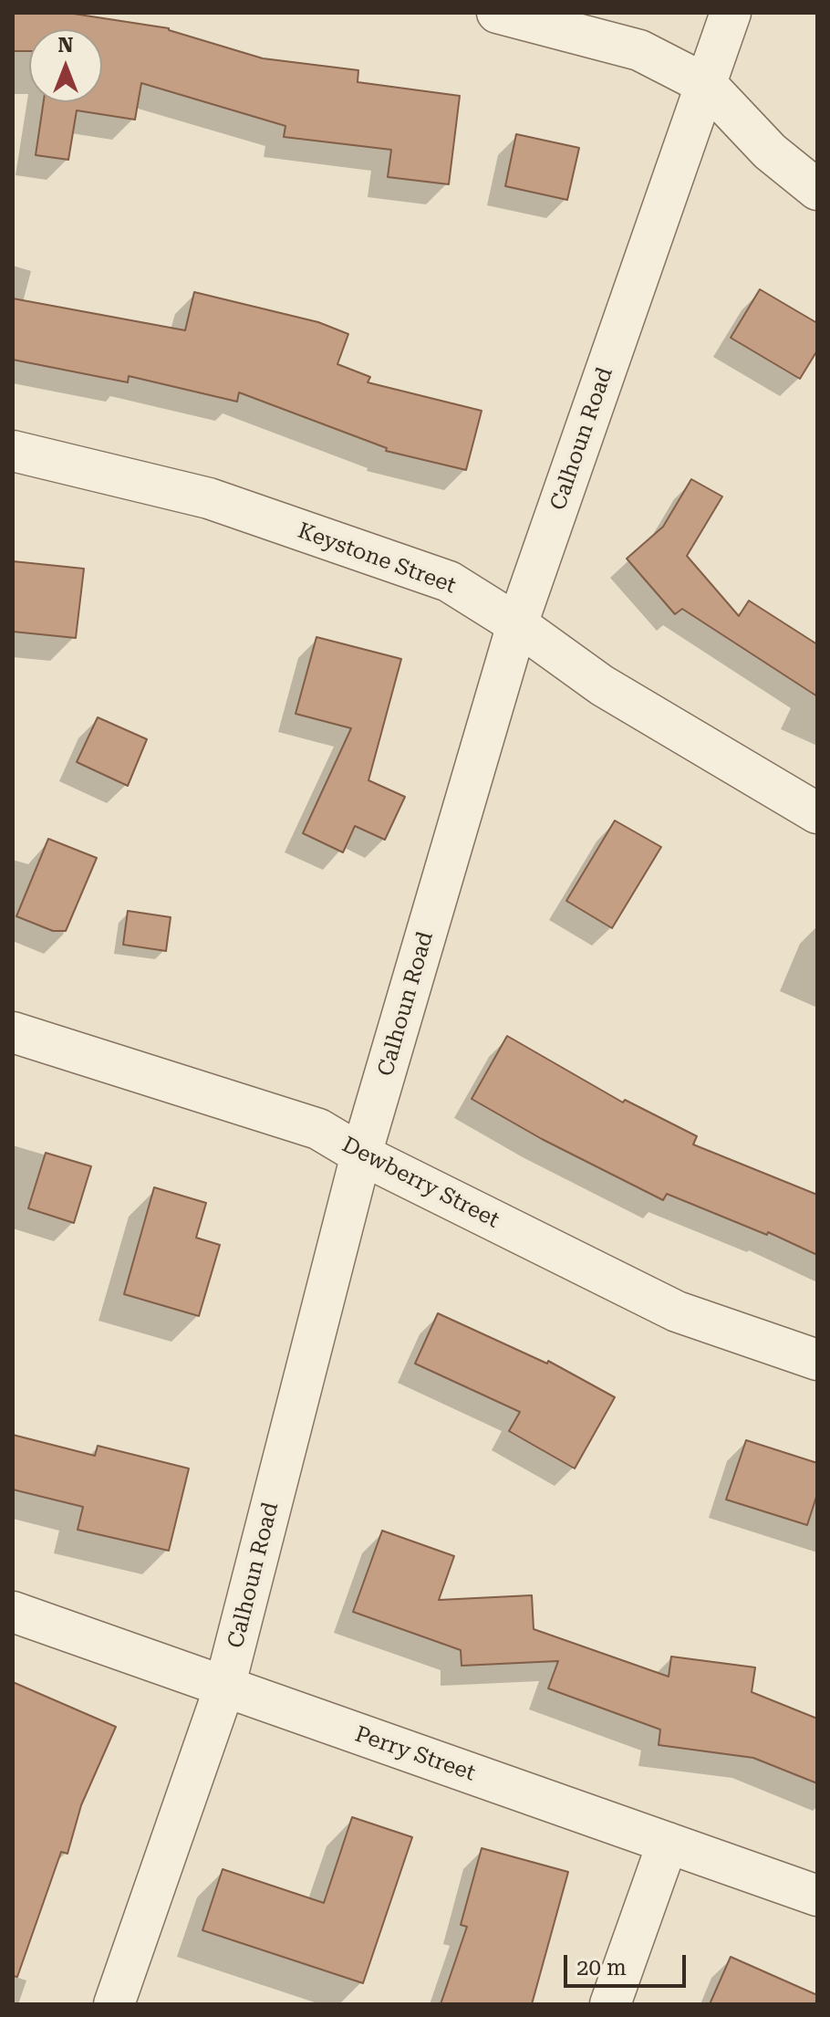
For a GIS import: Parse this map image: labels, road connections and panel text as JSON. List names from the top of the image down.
{
  "streets": {
    "street": [
      "Calhoun Road",
      "Keystone Street",
      "Dewberry Street",
      "Perry Street"
    ]
  },
  "crossings": [
    ["Calhoun Road", "Keystone Street"],
    ["Calhoun Road", "Dewberry Street"],
    ["Calhoun Road", "Perry Street"]
  ],
  "scale_bar": "20 m",
  "north": "top"
}
